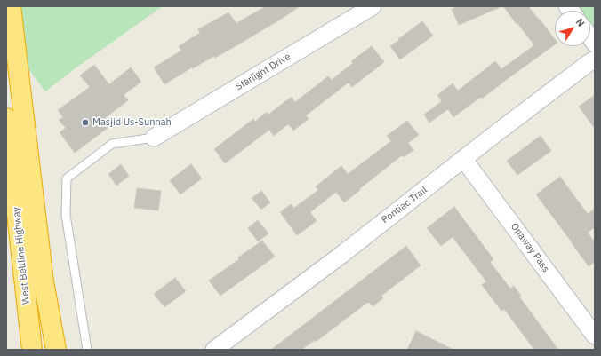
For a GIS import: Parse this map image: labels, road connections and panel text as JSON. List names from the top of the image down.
{
  "streets": {
    "highway": ["West Beltline Highway"],
    "street": ["Starlight Drive", "Pontiac Trail", "Onaway Pass"]
  },
  "crossings": [
    ["Pontiac Trail", "Onaway Pass"]
  ],
  "places": ["Masjid Us-Sunnah"],
  "north": "top right"
}
